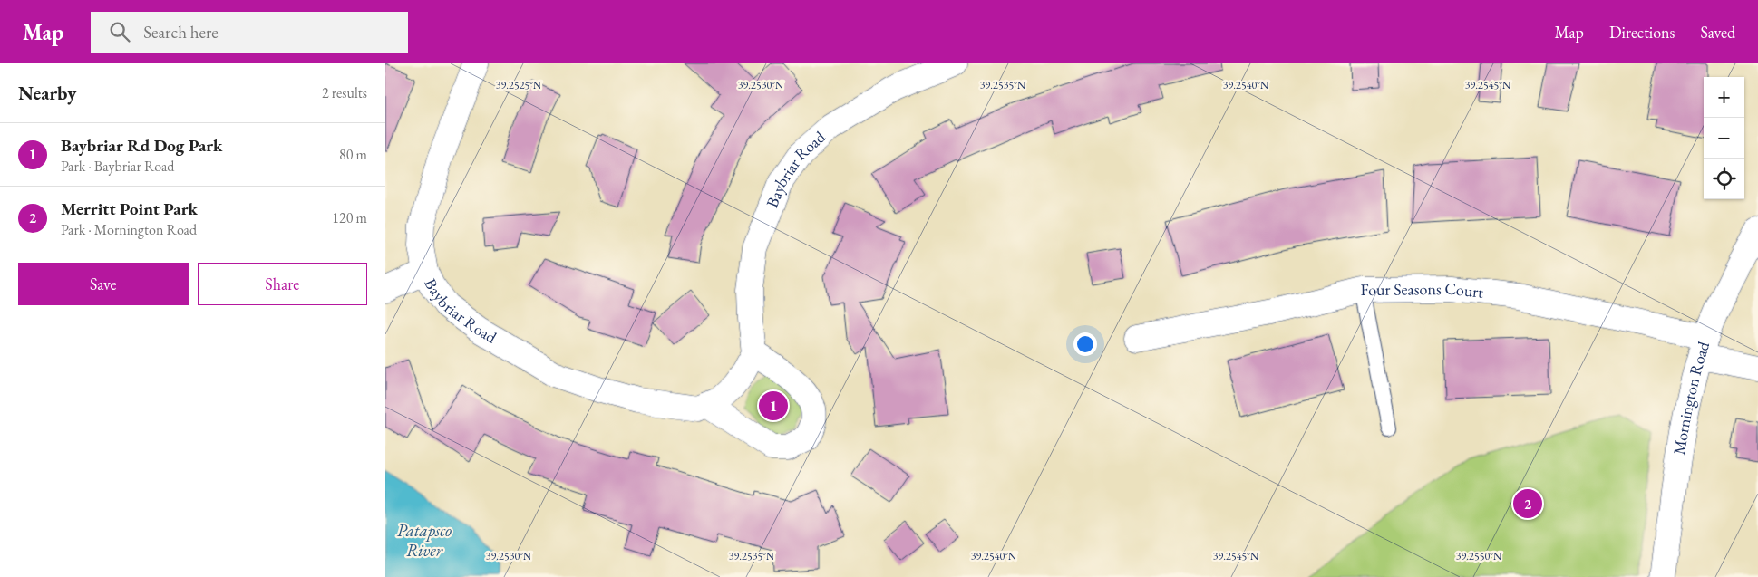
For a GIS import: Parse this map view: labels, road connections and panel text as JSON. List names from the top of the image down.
{
  "streets": {
    "street": ["Baybriar Road", "Four Seasons Court", "Mornington Road"]
  },
  "crossings": [
    ["Four Seasons Court", "Mornington Road"]
  ],
  "water": ["Patapsco River"],
  "page": {
    "header": "Map",
    "search": "Search here",
    "nav": ["Map", "Directions", "Saved"],
    "heading": ["Nearby", "2 results"],
    "map_buttons": ["+", "−"],
    "list": [
      {
        "mark": "1",
        "name": "Baybriar Rd Dog Park",
        "note": "Park · Baybriar Road",
        "value": "80 m"
      },
      {
        "mark": "2",
        "name": "Merritt Point Park",
        "note": "Park · Mornington Road",
        "value": "120 m"
      }
    ],
    "buttons": ["Save", "Share"],
    "pins": ["1", "2"]
  },
  "coordinates": [
    "39.2525°N",
    "39.2530°N",
    "39.2535°N",
    "39.2540°N",
    "39.2545°N",
    "39.2550°N"
  ]
}
